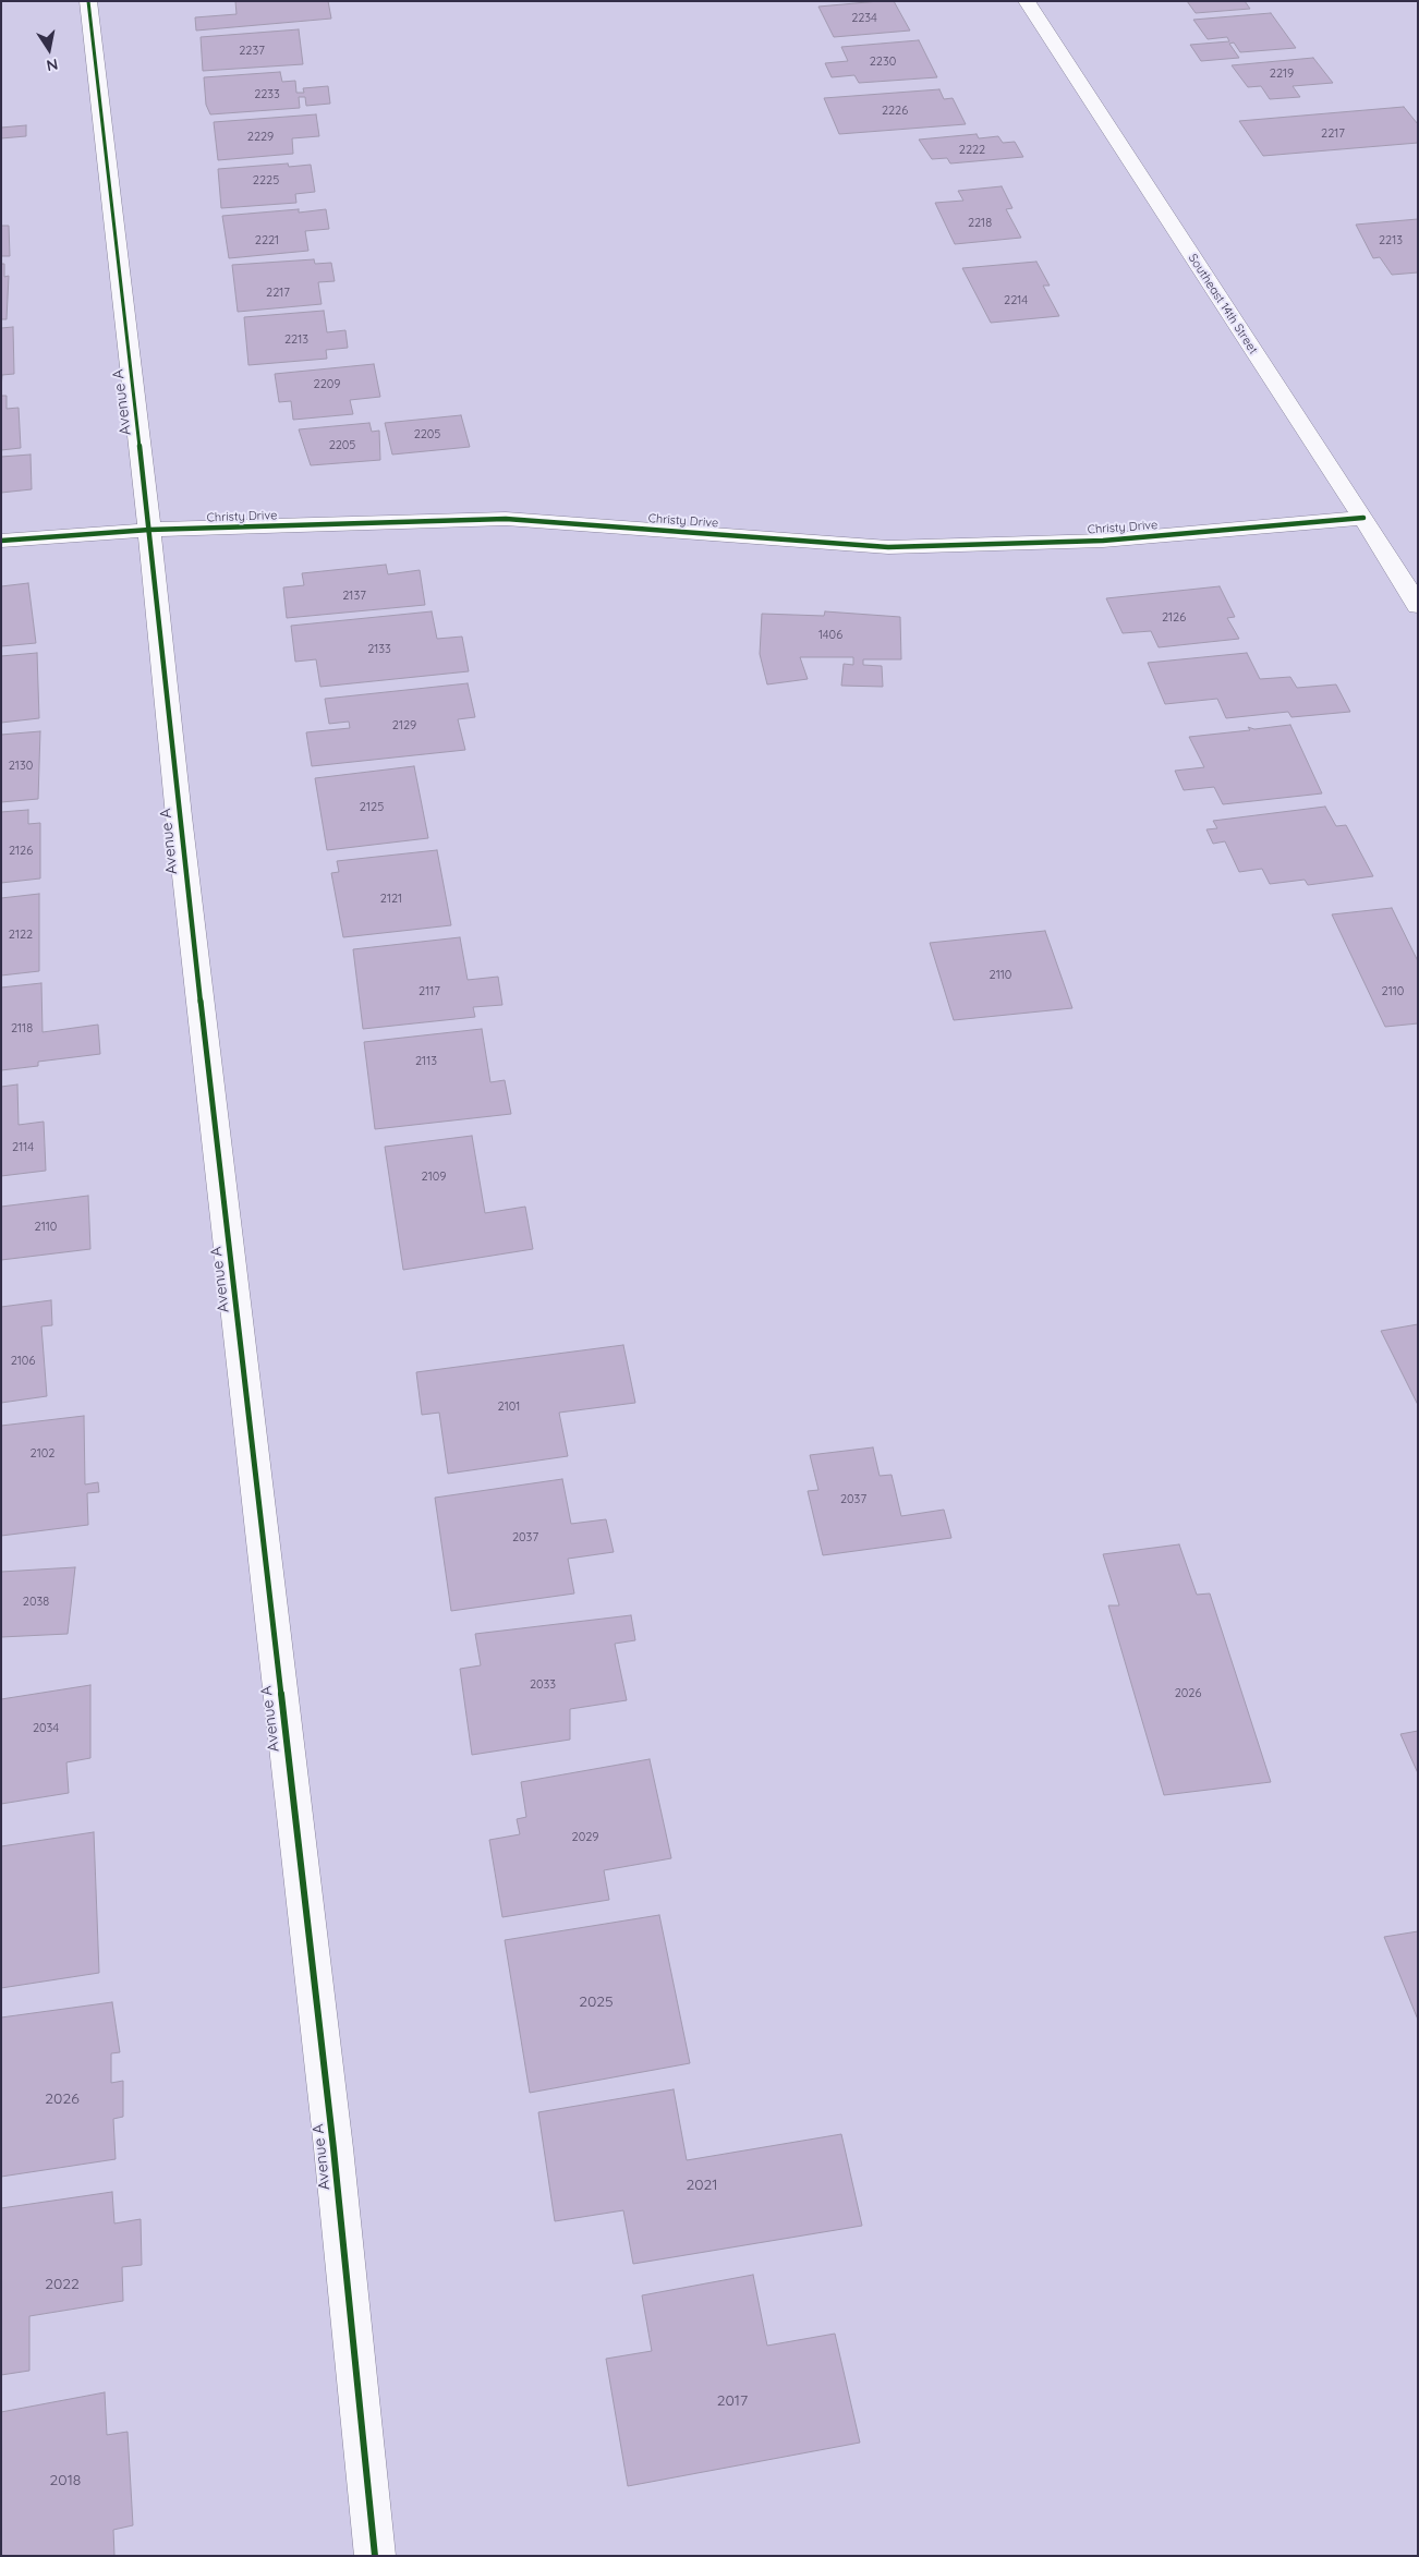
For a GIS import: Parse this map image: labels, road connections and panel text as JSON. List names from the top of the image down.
{
  "streets": {
    "street": ["Southeast 14th Street", "Avenue A", "Christy Drive"]
  },
  "crossings": [
    ["Southeast 14th Street", "Christy Drive"],
    ["Avenue A", "Christy Drive"]
  ],
  "house_numbers": [
    "2234",
    "2237",
    "2230",
    "2219",
    "2233",
    "2226",
    "2217",
    "2229",
    "2222",
    "2225",
    "2218",
    "2221",
    "2213",
    "2217",
    "2214",
    "2213",
    "2209",
    "2205",
    "2205",
    "2137",
    "2126",
    "1406",
    "2133",
    "2129",
    "2130",
    "2125",
    "2126",
    "2121",
    "2122",
    "2110",
    "2117",
    "2110",
    "2118",
    "2113",
    "2114",
    "2109",
    "2110",
    "2106",
    "2101",
    "2102",
    "2037",
    "2037",
    "2038",
    "2033",
    "2026",
    "2034",
    "2029",
    "2025",
    "2026",
    "2021",
    "2022",
    "2017",
    "2018"
  ],
  "north": "bottom"
}
